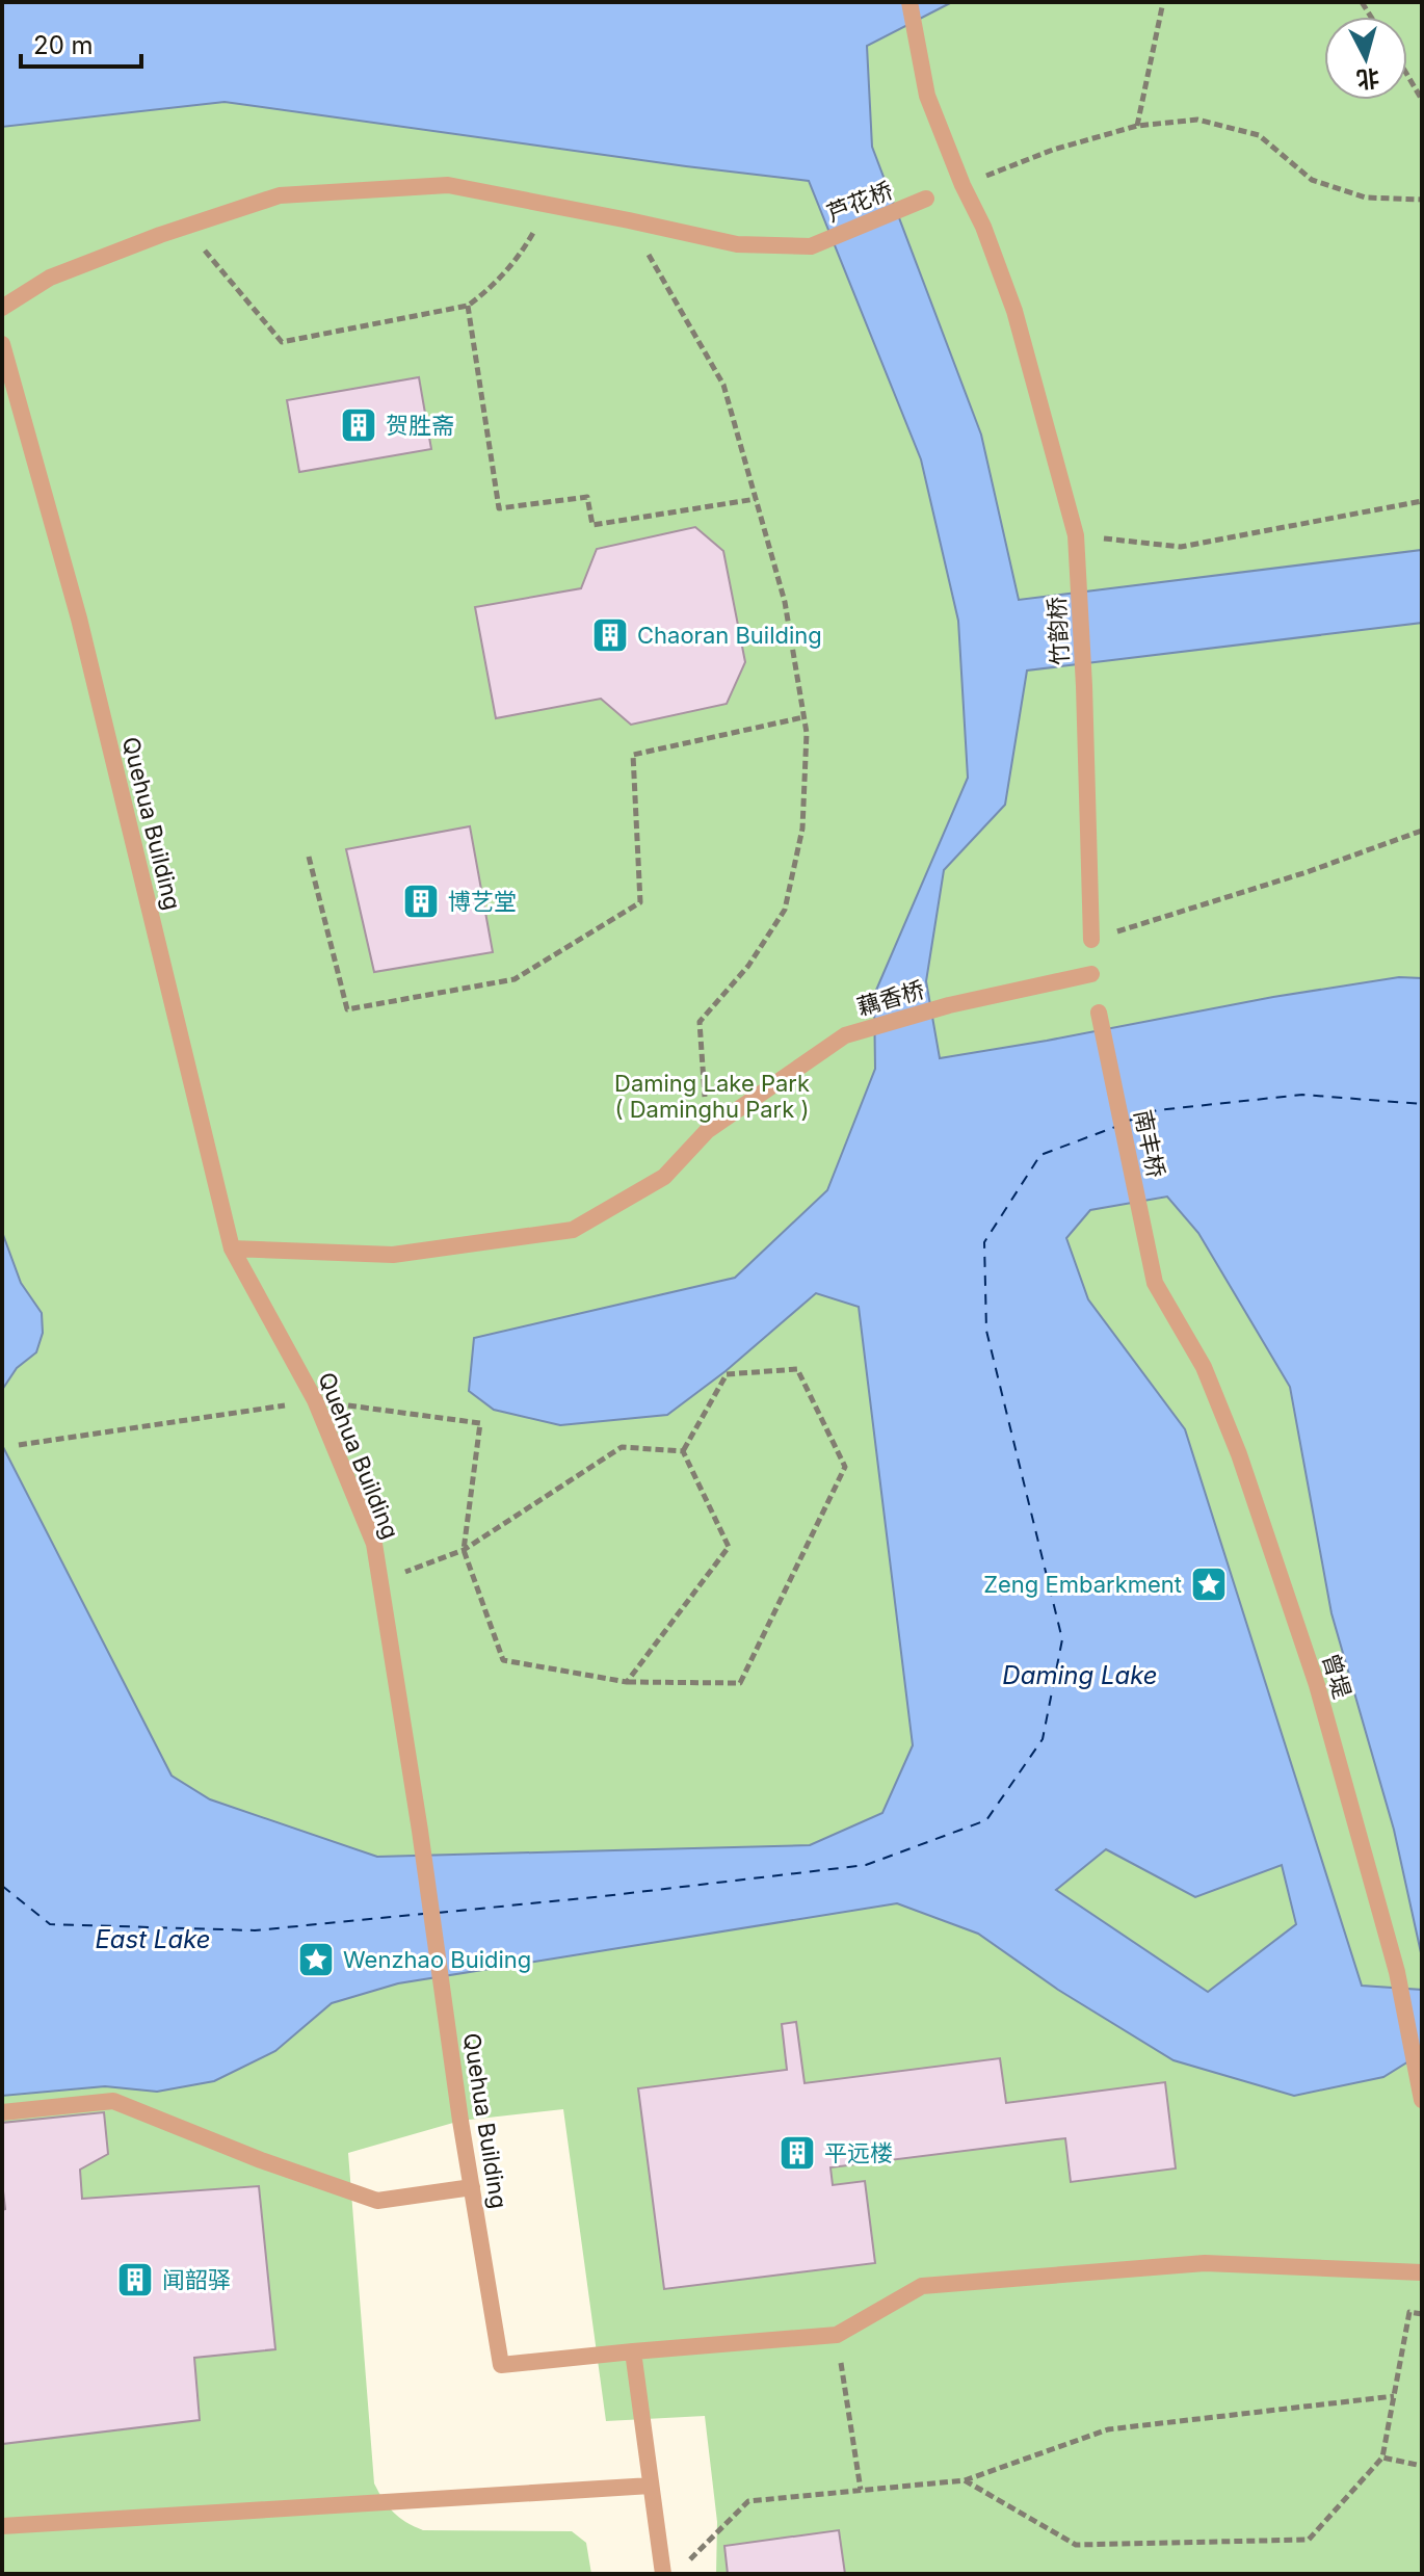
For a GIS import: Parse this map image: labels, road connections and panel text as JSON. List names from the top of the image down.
{
  "streets": {
    "lane": [
      "芦花桥",
      "竹韵桥",
      "Quehua Building",
      "藕香桥",
      "南丰桥",
      "曾堤"
    ]
  },
  "crossings": [
    ["Quehua Building", "藕香桥"],
    ["南丰桥", "曾堤"]
  ],
  "water": ["Daming Lake", "East Lake"],
  "parks": ["Daming Lake Park ( Daminghu Park )"],
  "places": {
    "building": [
      "贺胜斋",
      "Chaoran Building",
      "博艺堂",
      "平远楼",
      "闻韶驿"
    ],
    "place": ["Zeng Embarkment", "Wenzhao Buiding"]
  },
  "scale_bar": "20 m",
  "north": "bottom"
}
